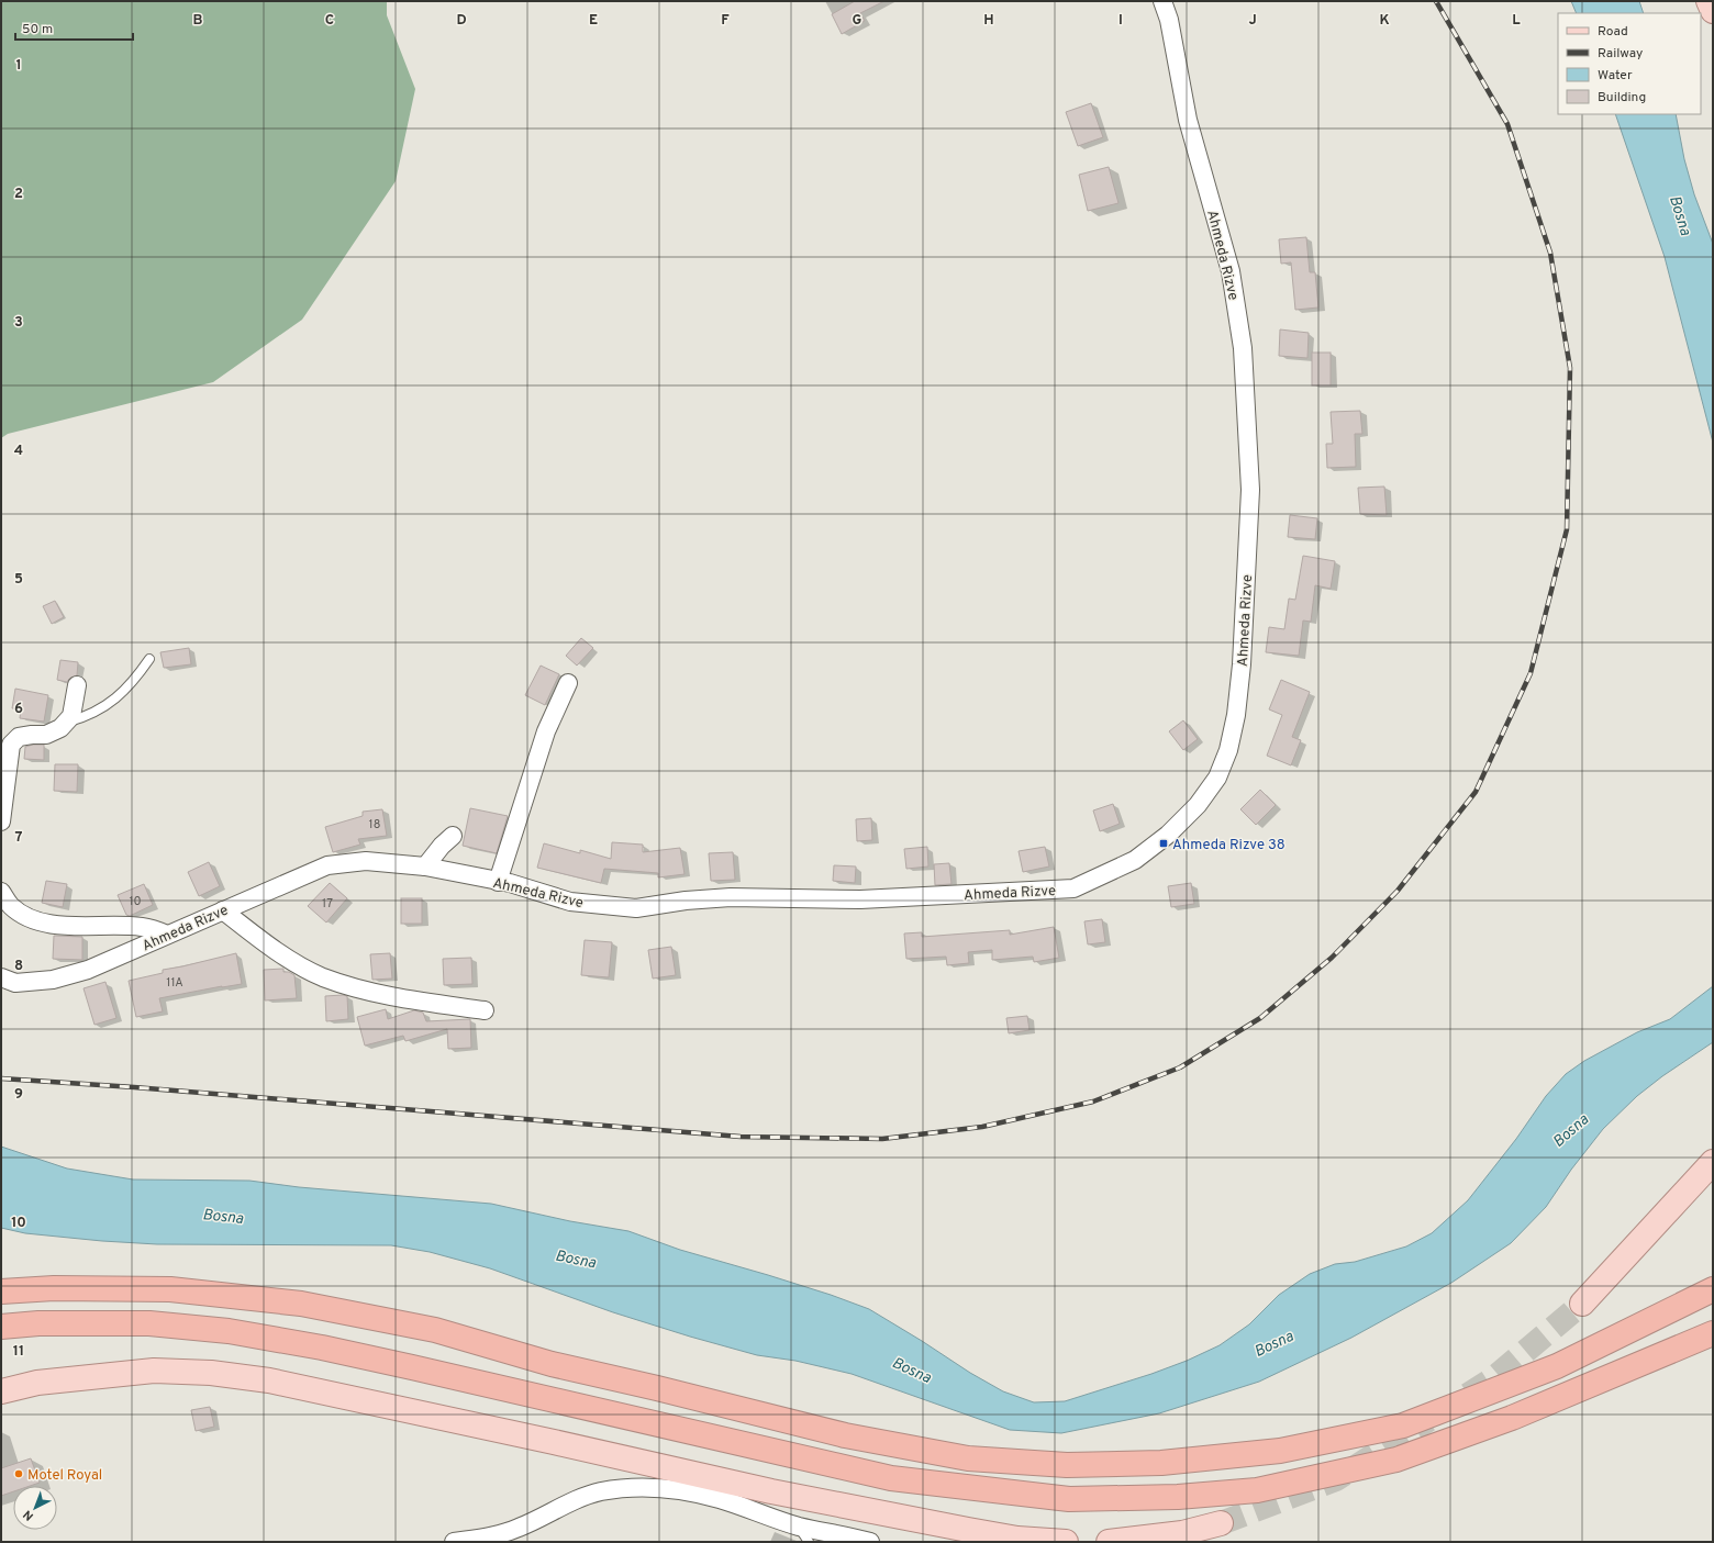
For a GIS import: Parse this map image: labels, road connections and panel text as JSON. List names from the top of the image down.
{
  "streets": {
    "street": ["Ahmeda Rizve"]
  },
  "water": ["Bosna"],
  "places": {
    "transit": ["Ahmeda Rizve 38"],
    "other": ["Motel Royal"]
  },
  "house_numbers": [
    "18",
    "10",
    "17",
    "11A"
  ],
  "legend": [
    "Road",
    "Railway",
    "Water",
    "Building"
  ],
  "scale_bar": "50 m",
  "north": "bottom left",
  "grid": {
    "columns": [
      "B",
      "C",
      "D",
      "E",
      "F",
      "G",
      "H",
      "I",
      "J",
      "K",
      "L"
    ],
    "rows": [
      "1",
      "2",
      "3",
      "4",
      "5",
      "6",
      "7",
      "8",
      "9",
      "10",
      "11"
    ]
  }
}
